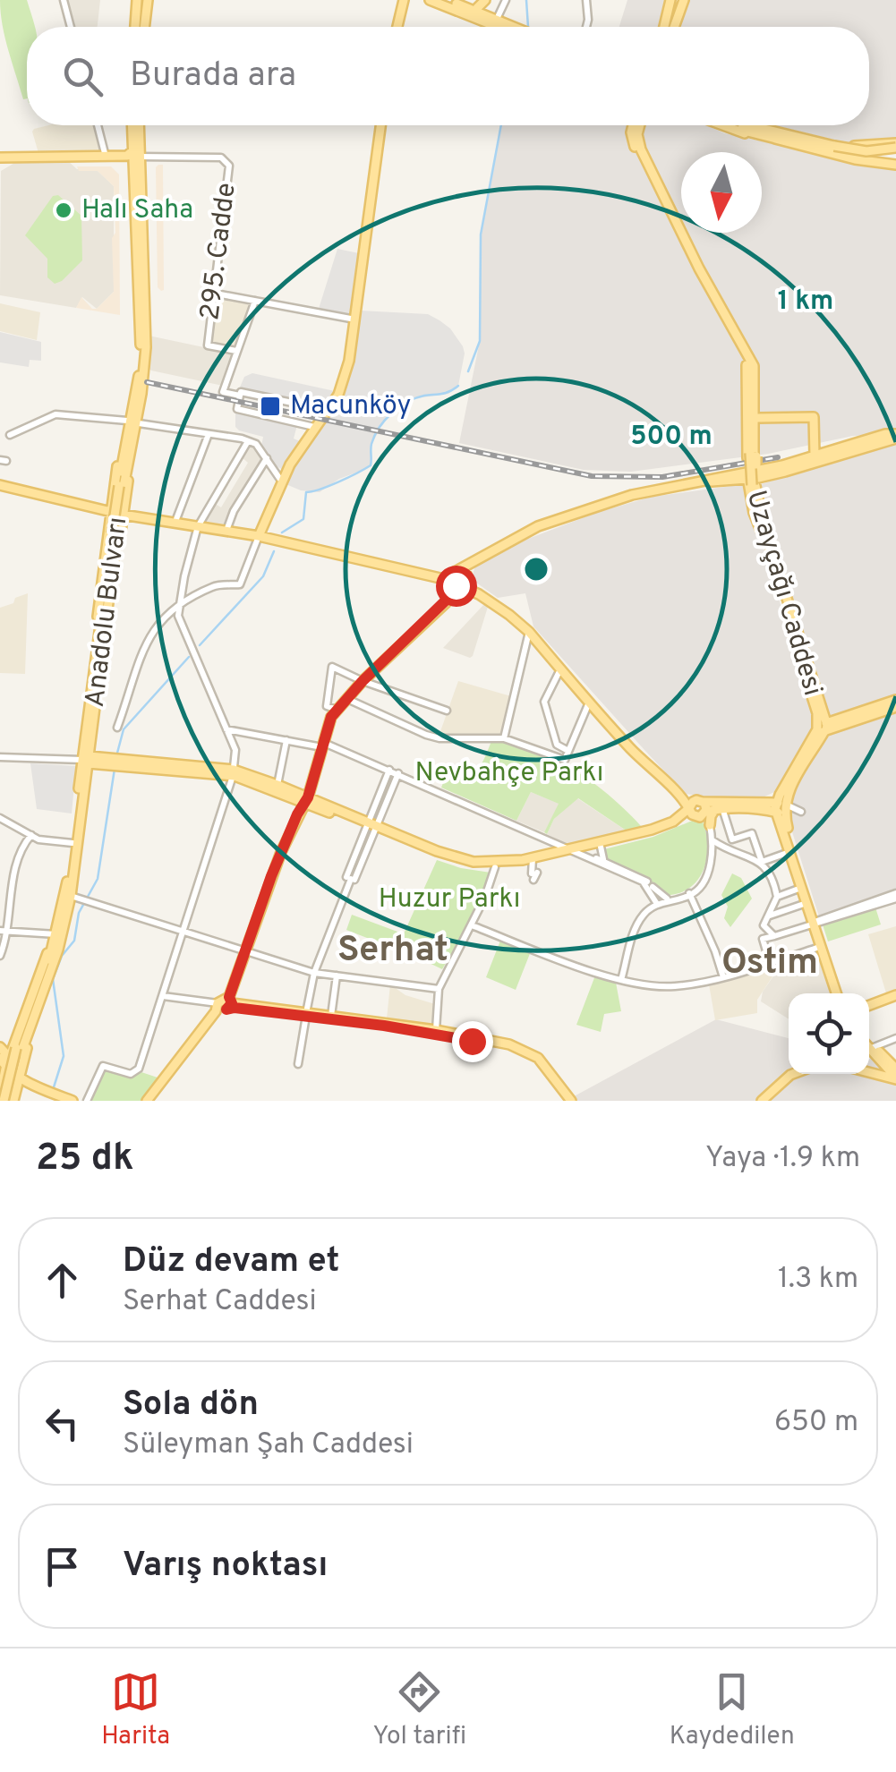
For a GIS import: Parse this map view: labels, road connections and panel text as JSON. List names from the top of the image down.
{
  "streets": {
    "main road": ["Uzayçağı Caddesi", "Anadolu Bulvarı"],
    "street": ["295. Cadde"]
  },
  "crossings": [
    ["295. Cadde", "Anadolu Bulvarı"]
  ],
  "districts": ["Serhat", "Ostim"],
  "parks": ["Nevbahçe Parkı", "Huzur Parkı"],
  "places": {
    "other": ["Halı Saha"],
    "transit": ["Macunköy"]
  },
  "north": "bottom",
  "page": {
    "search": "Burada ara",
    "heading": ["25 dk", "Yaya · 1.9 km"],
    "list": [
      ["Düz devam et", "Serhat Caddesi", "1.3 km"],
      ["Sola dön", "Süleyman Şah Caddesi", "650 m"],
      "Varış noktası"
    ],
    "nav": ["Harita", "Yol tarifi", "Kaydedilen"]
  },
  "rings": ["1 km", "500 m"]
}
